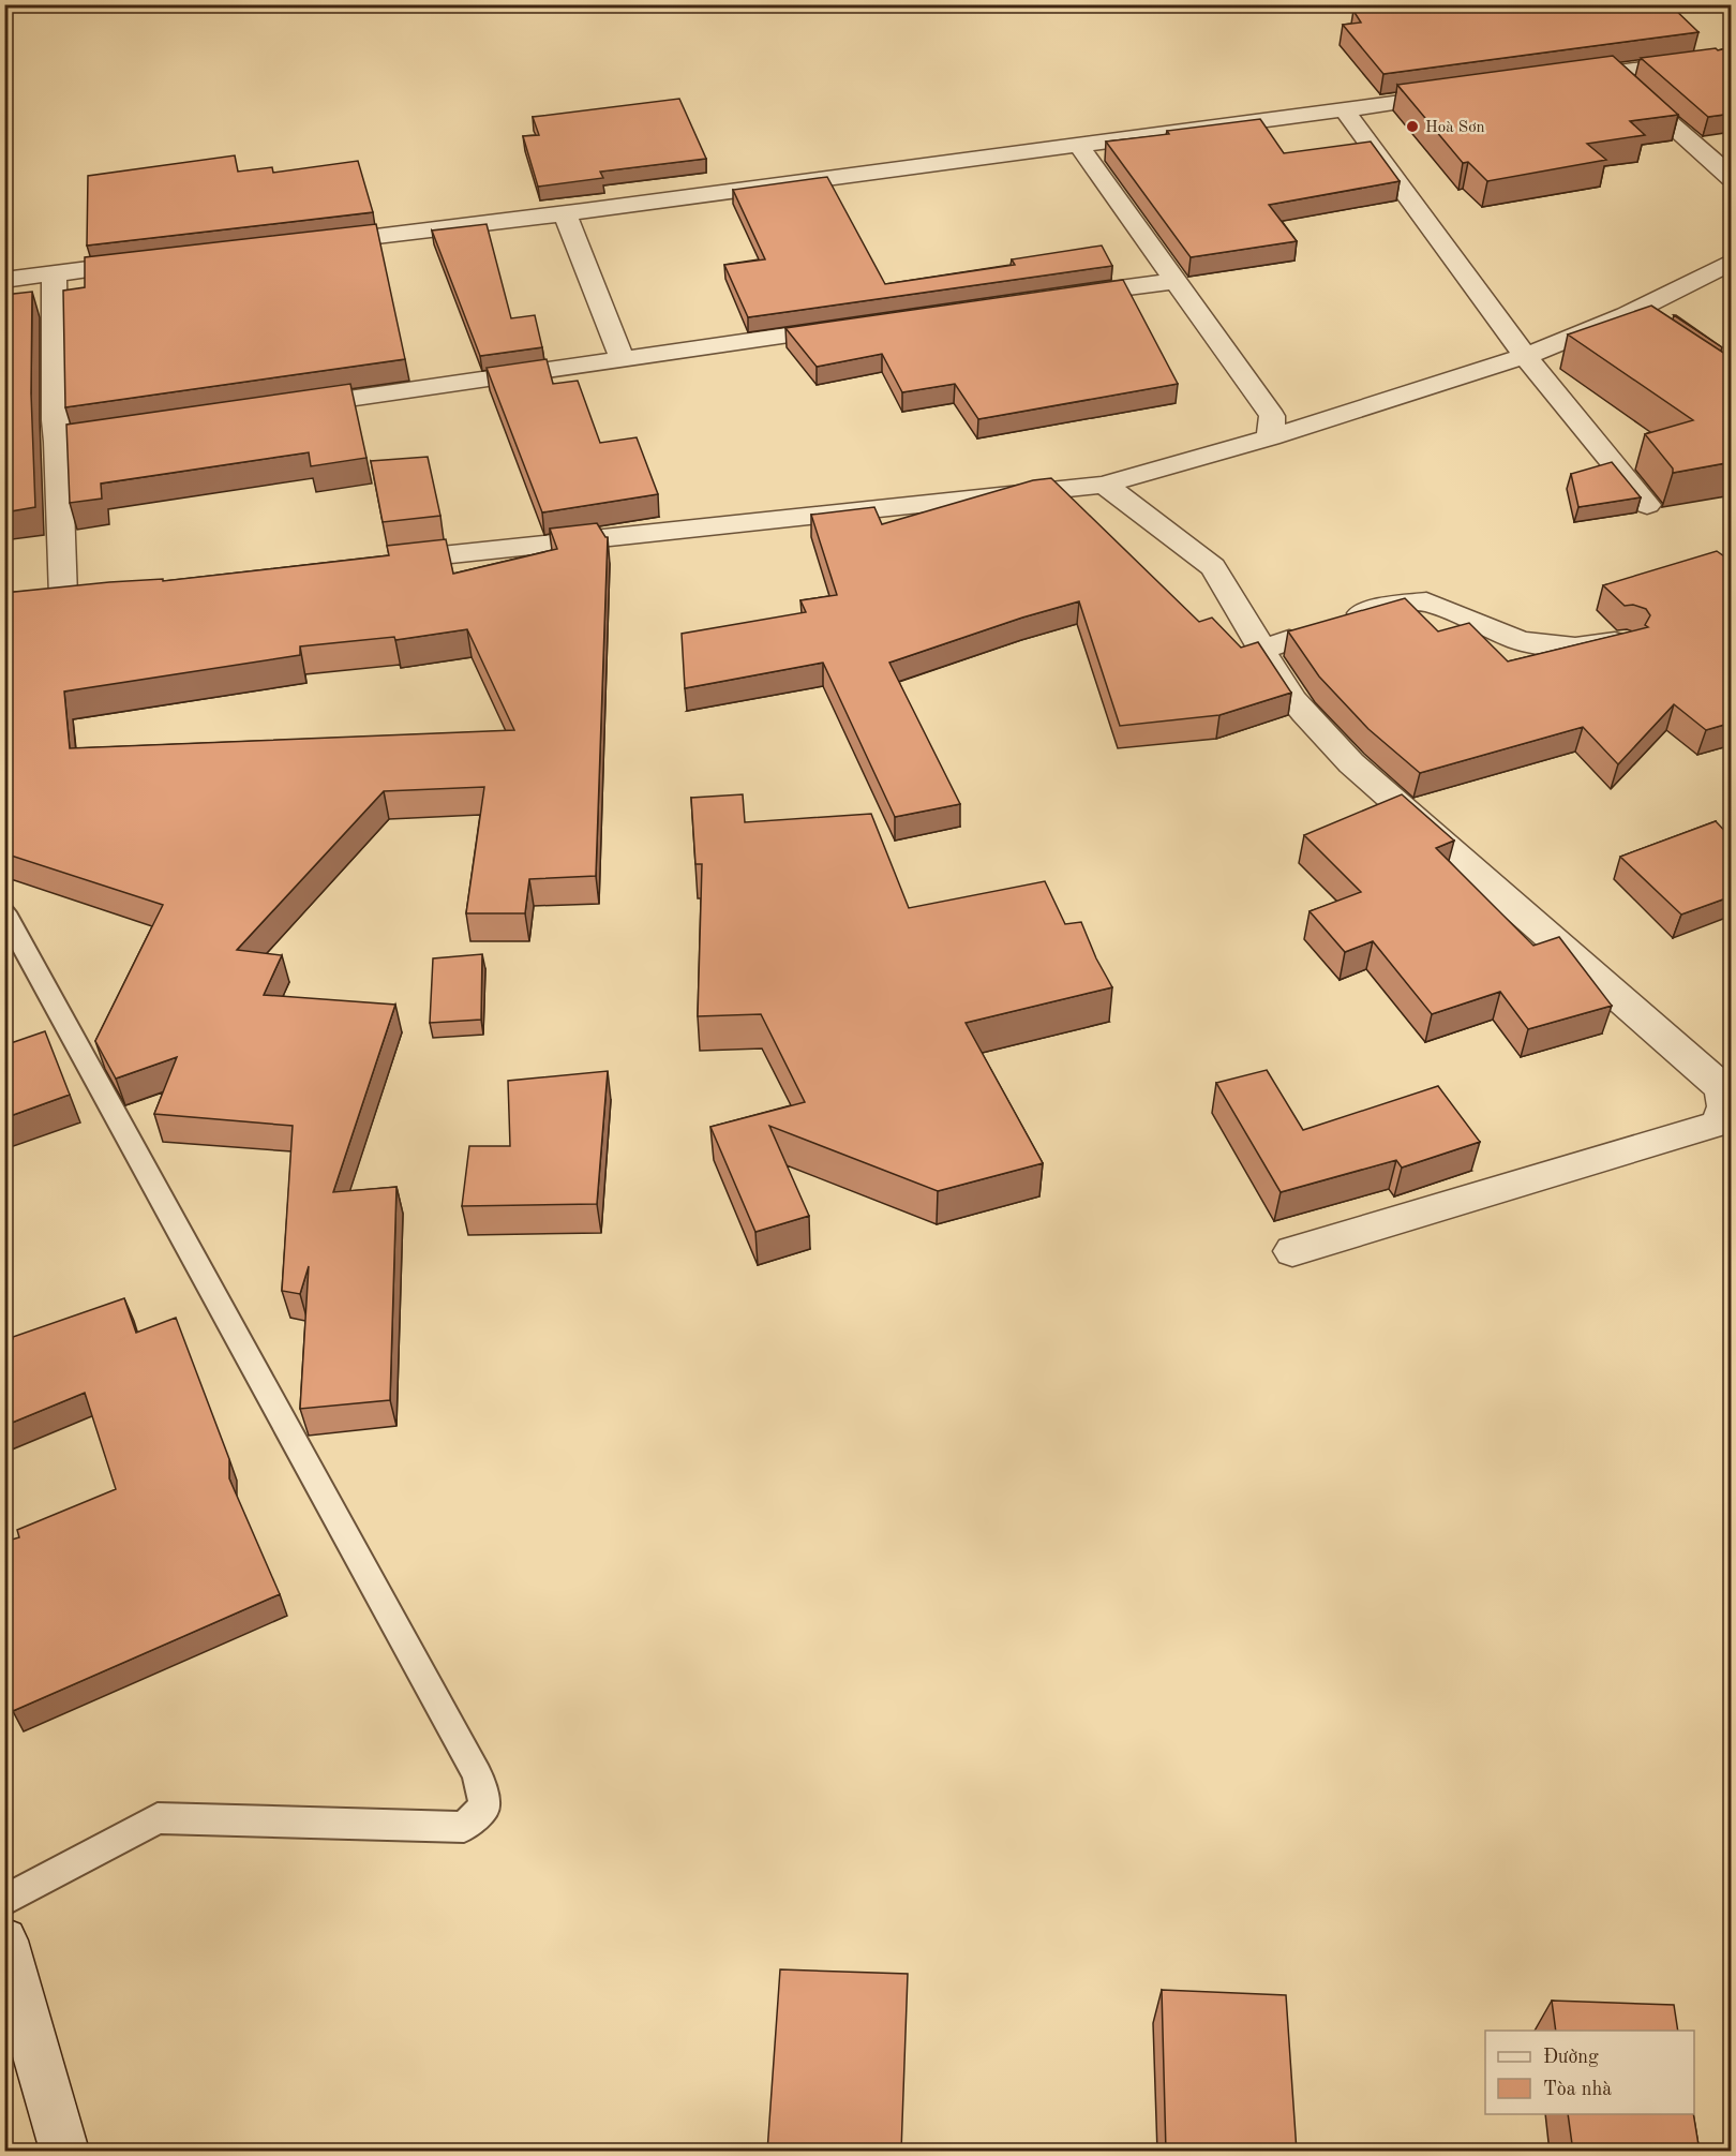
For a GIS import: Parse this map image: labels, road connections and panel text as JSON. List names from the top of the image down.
{
  "places": ["Hoà Sơn"],
  "legend": ["Đường", "Tòa nhà"]
}
